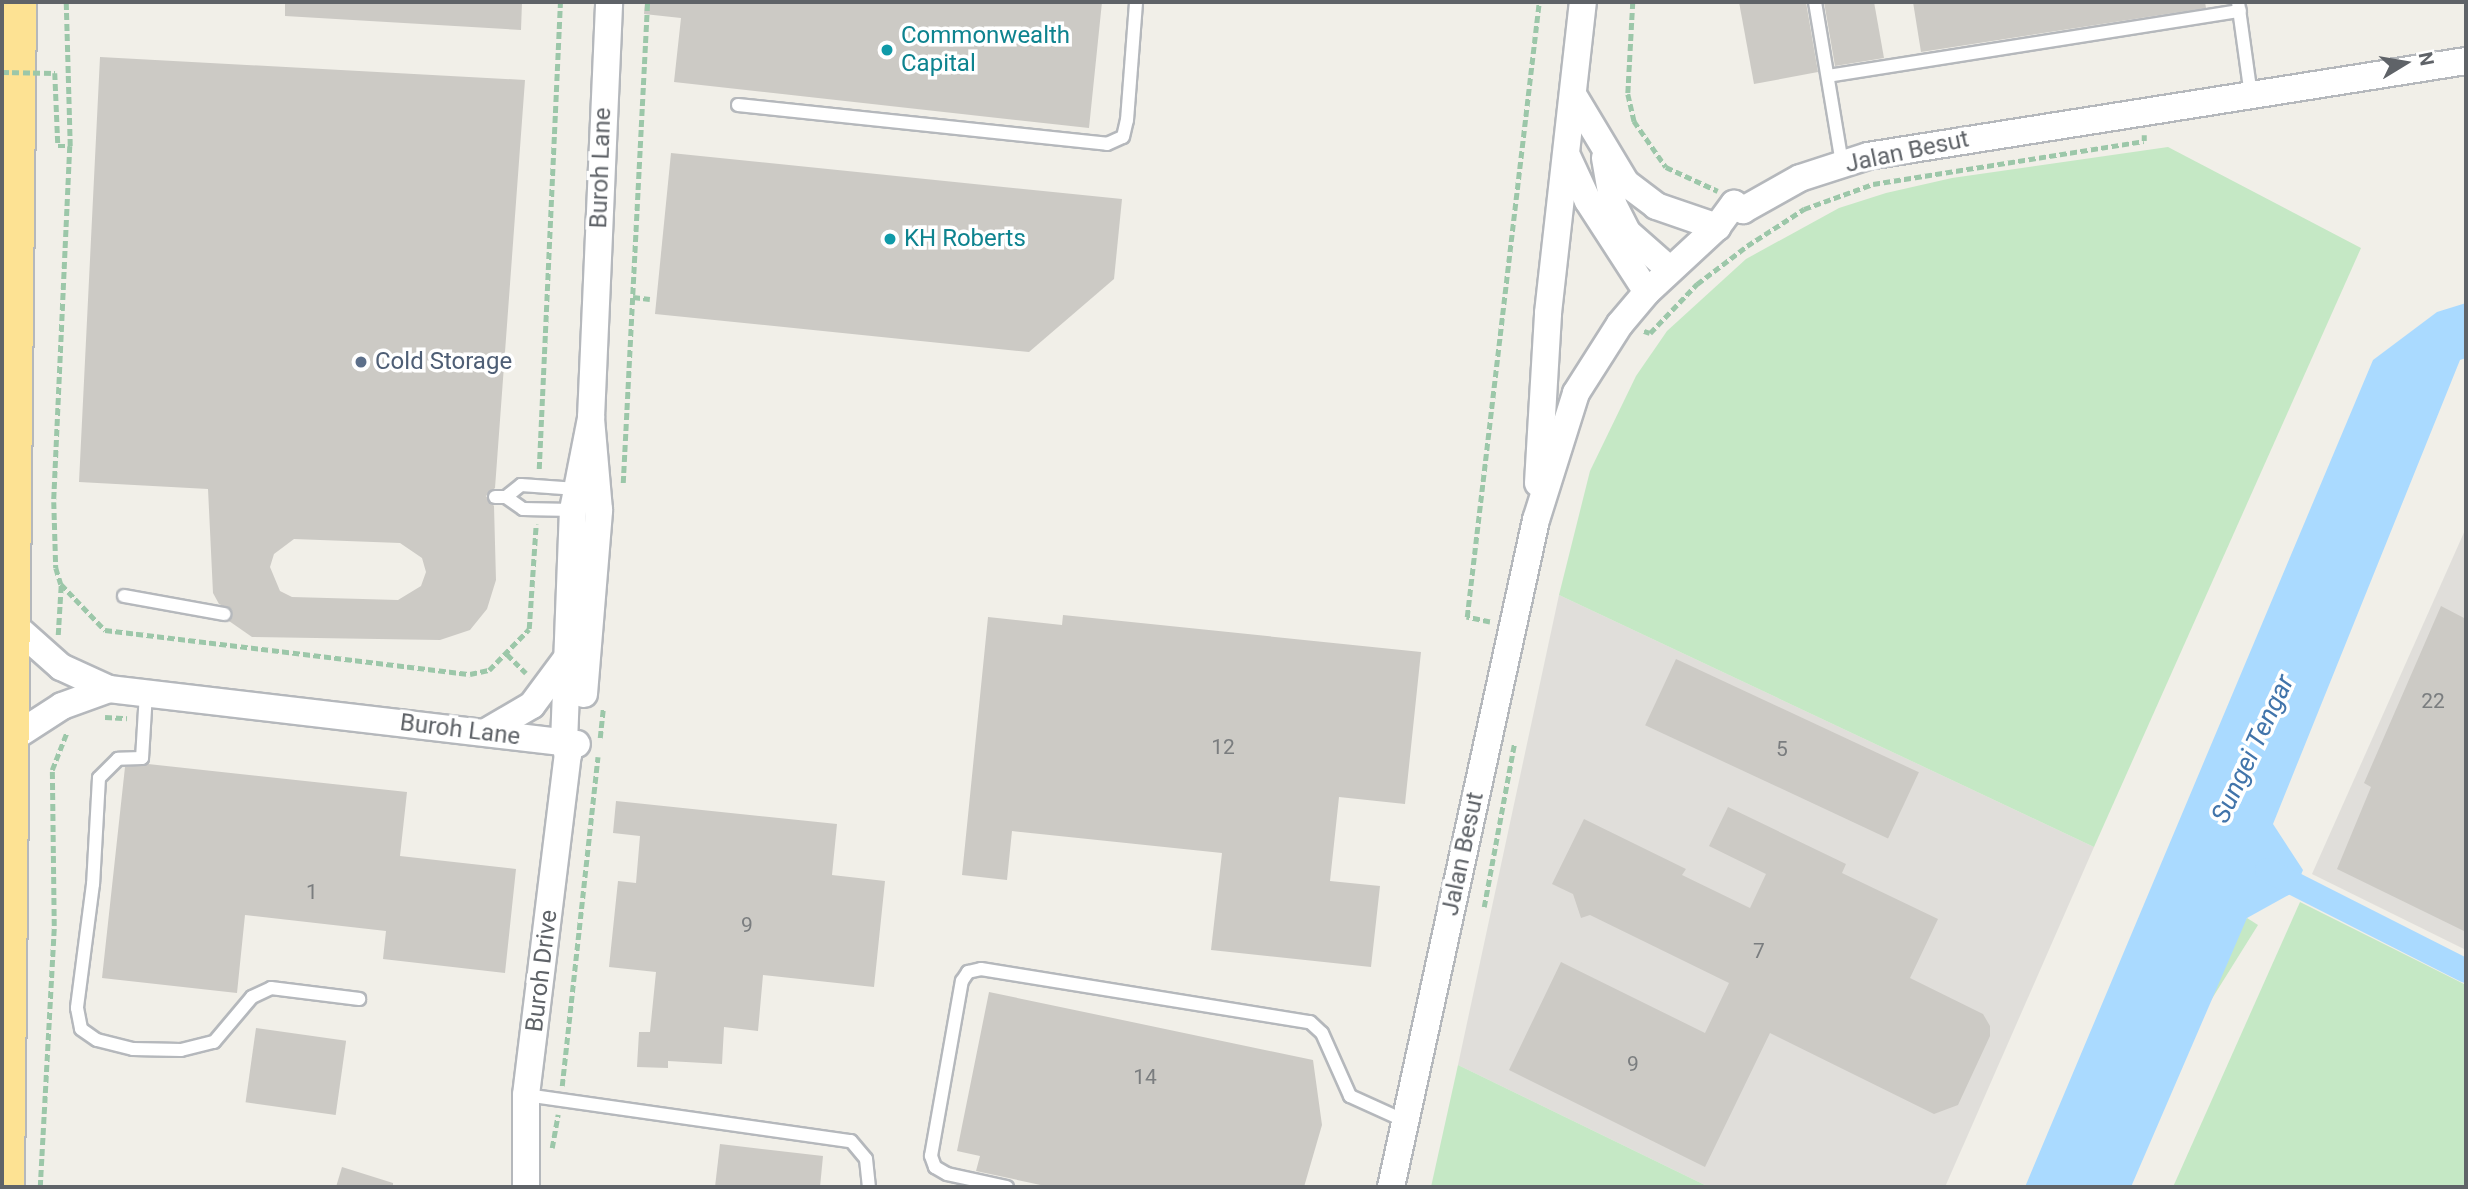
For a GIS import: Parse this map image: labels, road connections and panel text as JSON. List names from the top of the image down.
{
  "streets": {
    "street": ["Jalan Besut", "Buroh Lane", "Buroh Drive"]
  },
  "crossings": [
    ["Buroh Lane", "Buroh Drive"]
  ],
  "water": ["Sungei Tengar"],
  "places": ["Commonwealth Capital", "KH Roberts", "Cold Storage"],
  "house_numbers": [
    "22",
    "12",
    "5",
    "1",
    "9",
    "7",
    "9",
    "14"
  ],
  "north": "right"
}
